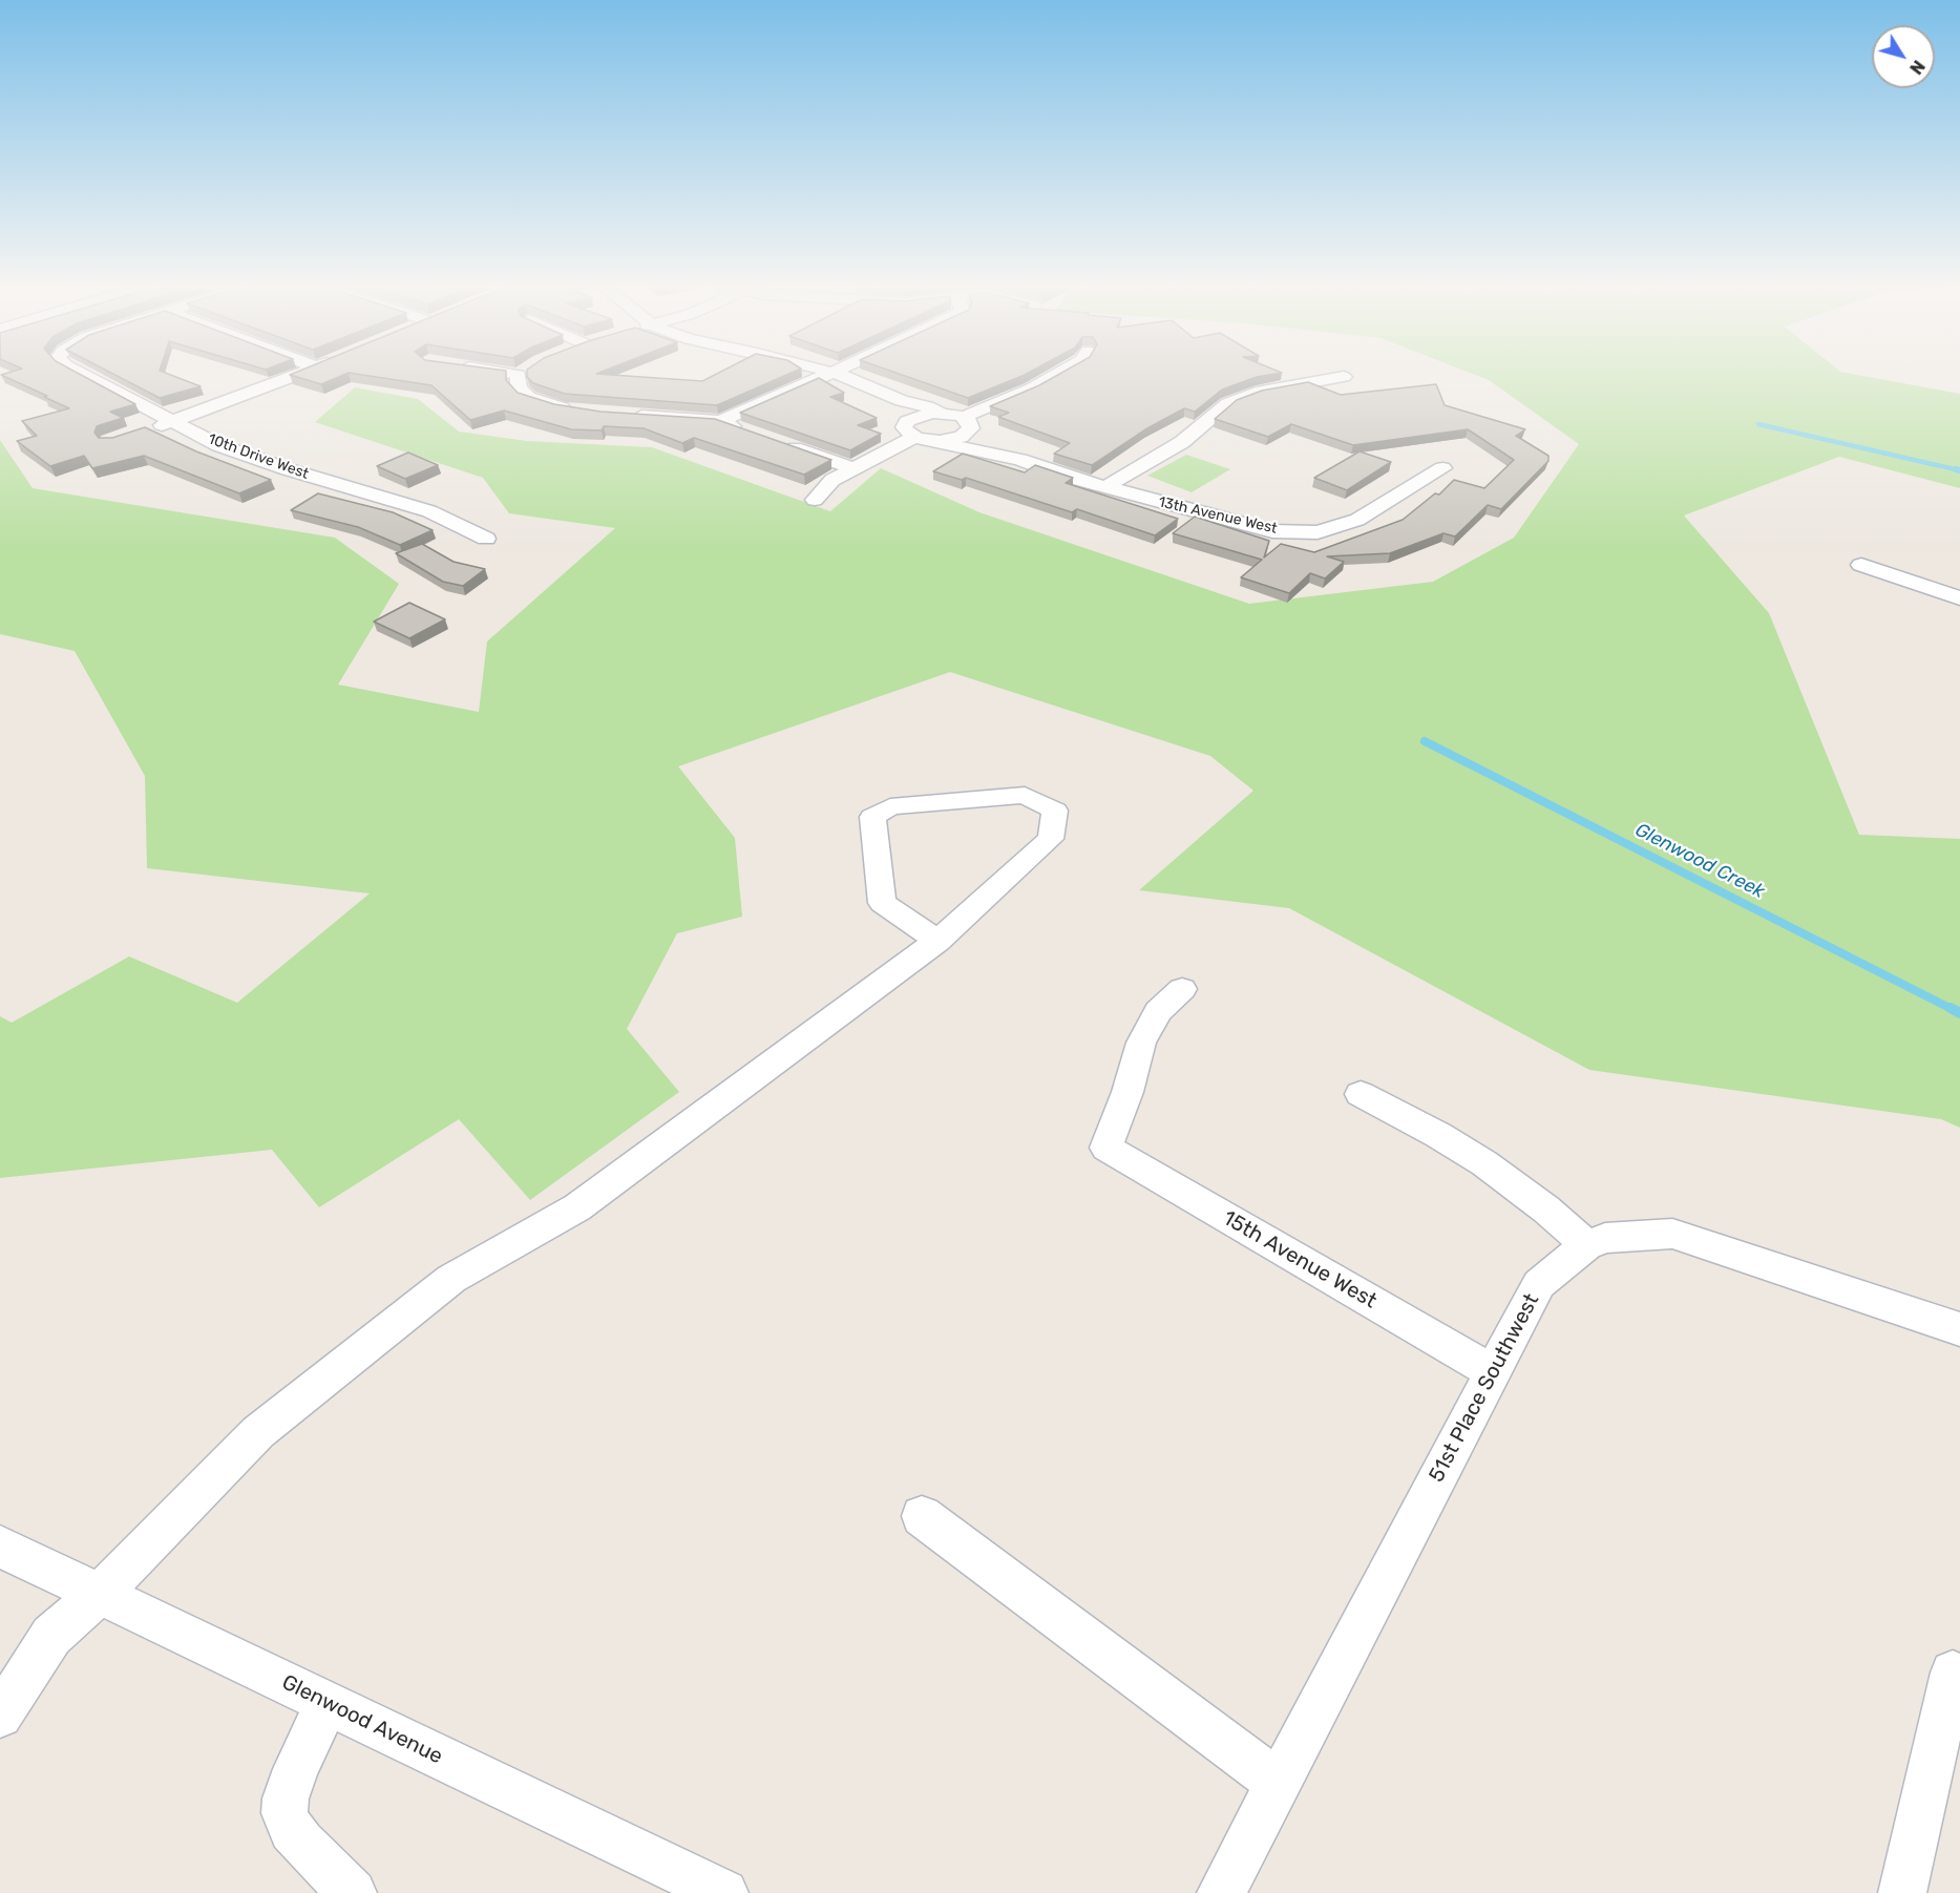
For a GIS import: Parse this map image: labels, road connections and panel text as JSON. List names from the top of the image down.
{
  "streets": {
    "street": [
      "10th Drive West",
      "13th Avenue West",
      "15th Avenue West",
      "51st Place Southwest",
      "Glenwood Avenue"
    ]
  },
  "crossings": [
    ["15th Avenue West", "51st Place Southwest"]
  ],
  "water": ["Glenwood Creek"],
  "north": "bottom right"
}
